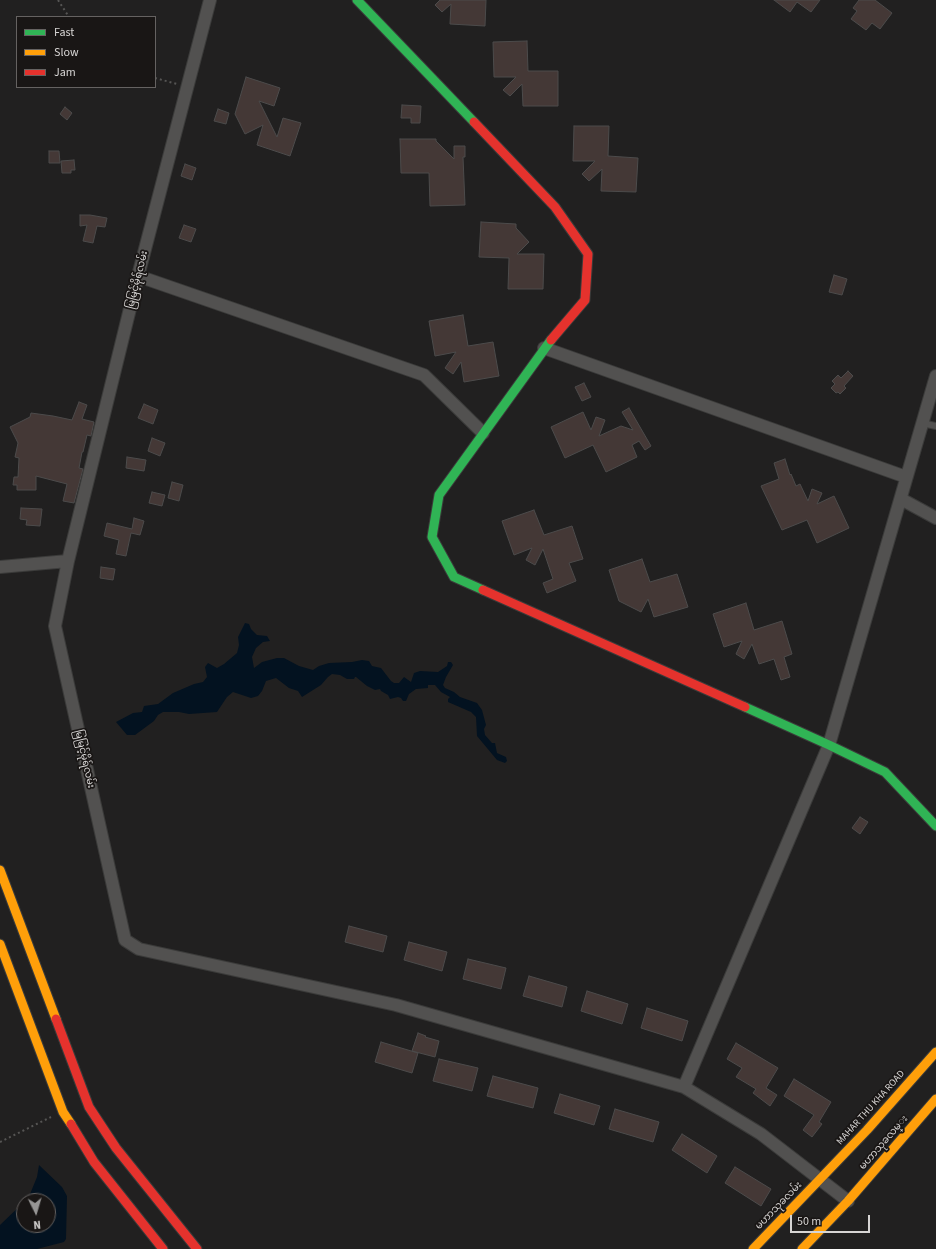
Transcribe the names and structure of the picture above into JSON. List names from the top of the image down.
{
  "streets": {
    "street": [
      "မြမြင့်မိုရ်လမ်း",
      "MAHAR THU KHA ROAD",
      "မဟာသုခလမ္း",
      "မဟာသုခလမ်း"
    ]
  },
  "crossings": [
    ["MAHAR THU KHA ROAD", "မဟာသုခလမ်း"]
  ],
  "legend": ["Fast", "Slow", "Jam"],
  "scale_bar": "50 m",
  "north": "bottom"
}
